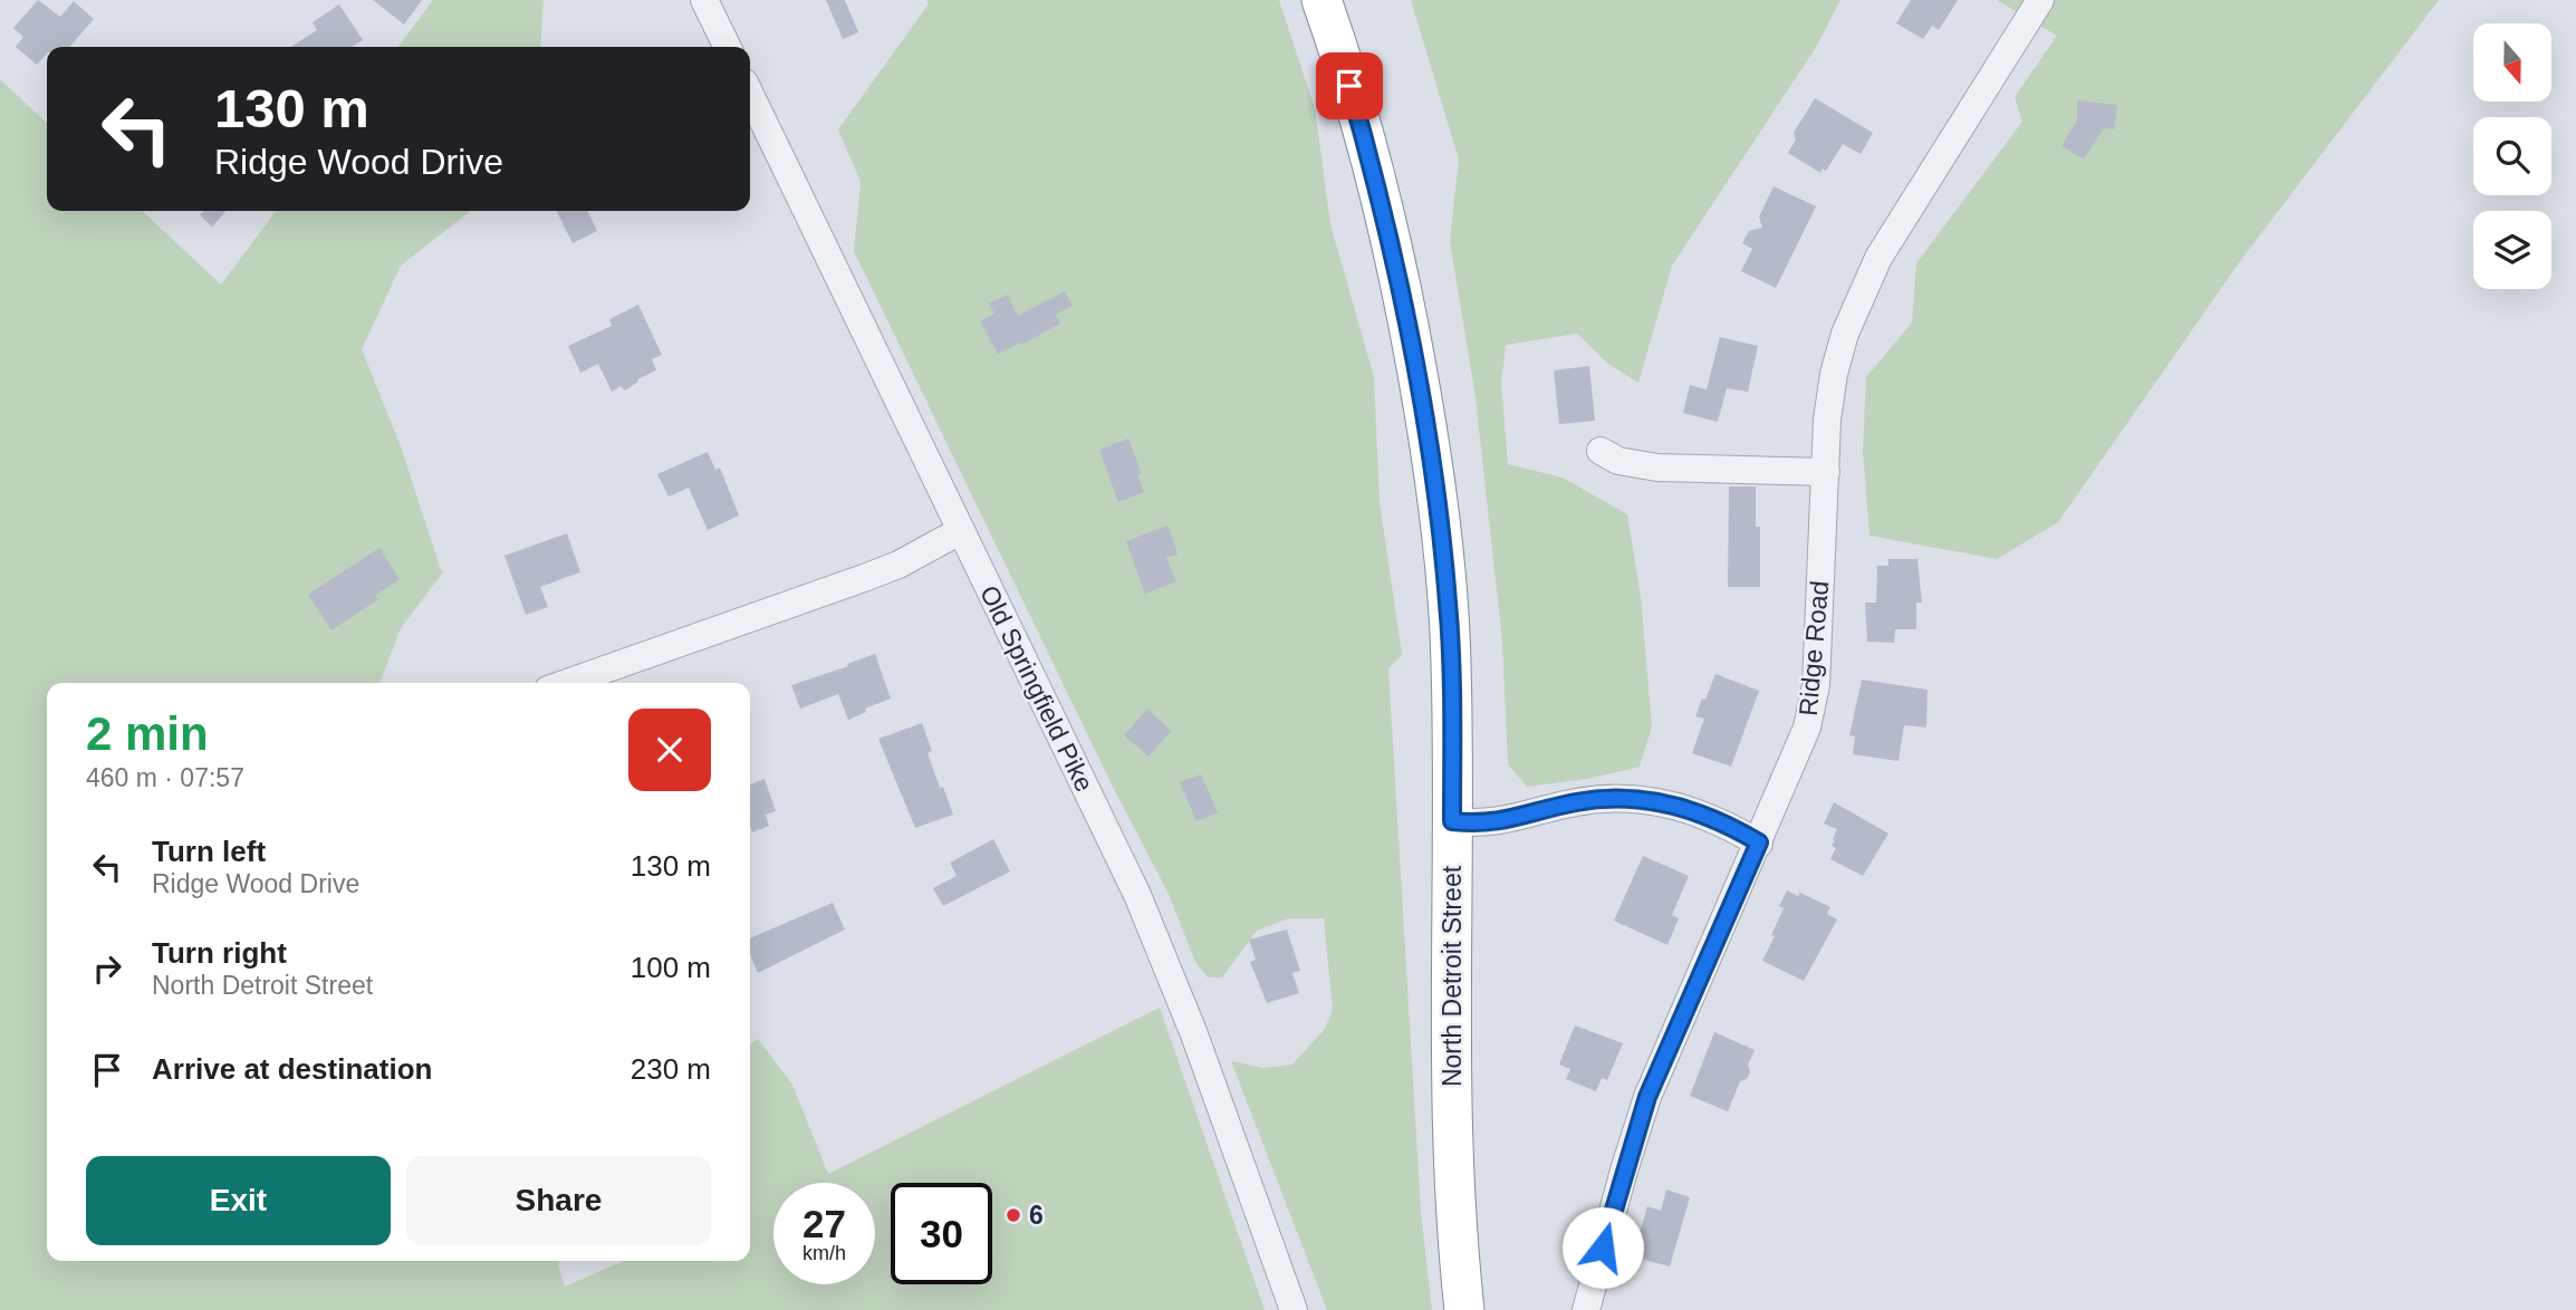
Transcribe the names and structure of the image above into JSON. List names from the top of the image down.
{
  "streets": {
    "highway": ["North Detroit Street"],
    "street": ["Ridge Road", "Old Springfield Pike"]
  },
  "places": ["6"],
  "north": "bottom",
  "page": {
    "turn": ["130 m", "Ridge Wood Drive"],
    "heading": ["2 min", "460 m · 07:57"],
    "list": [
      {
        "name": "Turn left",
        "note": "Ridge Wood Drive",
        "value": "130 m"
      },
      {
        "name": "Turn right",
        "note": "North Detroit Street",
        "value": "100 m"
      },
      {
        "name": "Arrive at destination",
        "value": "230 m"
      }
    ],
    "buttons": ["Exit", "Share"],
    "speed": "27 km/h",
    "limit": "30"
  }
}
